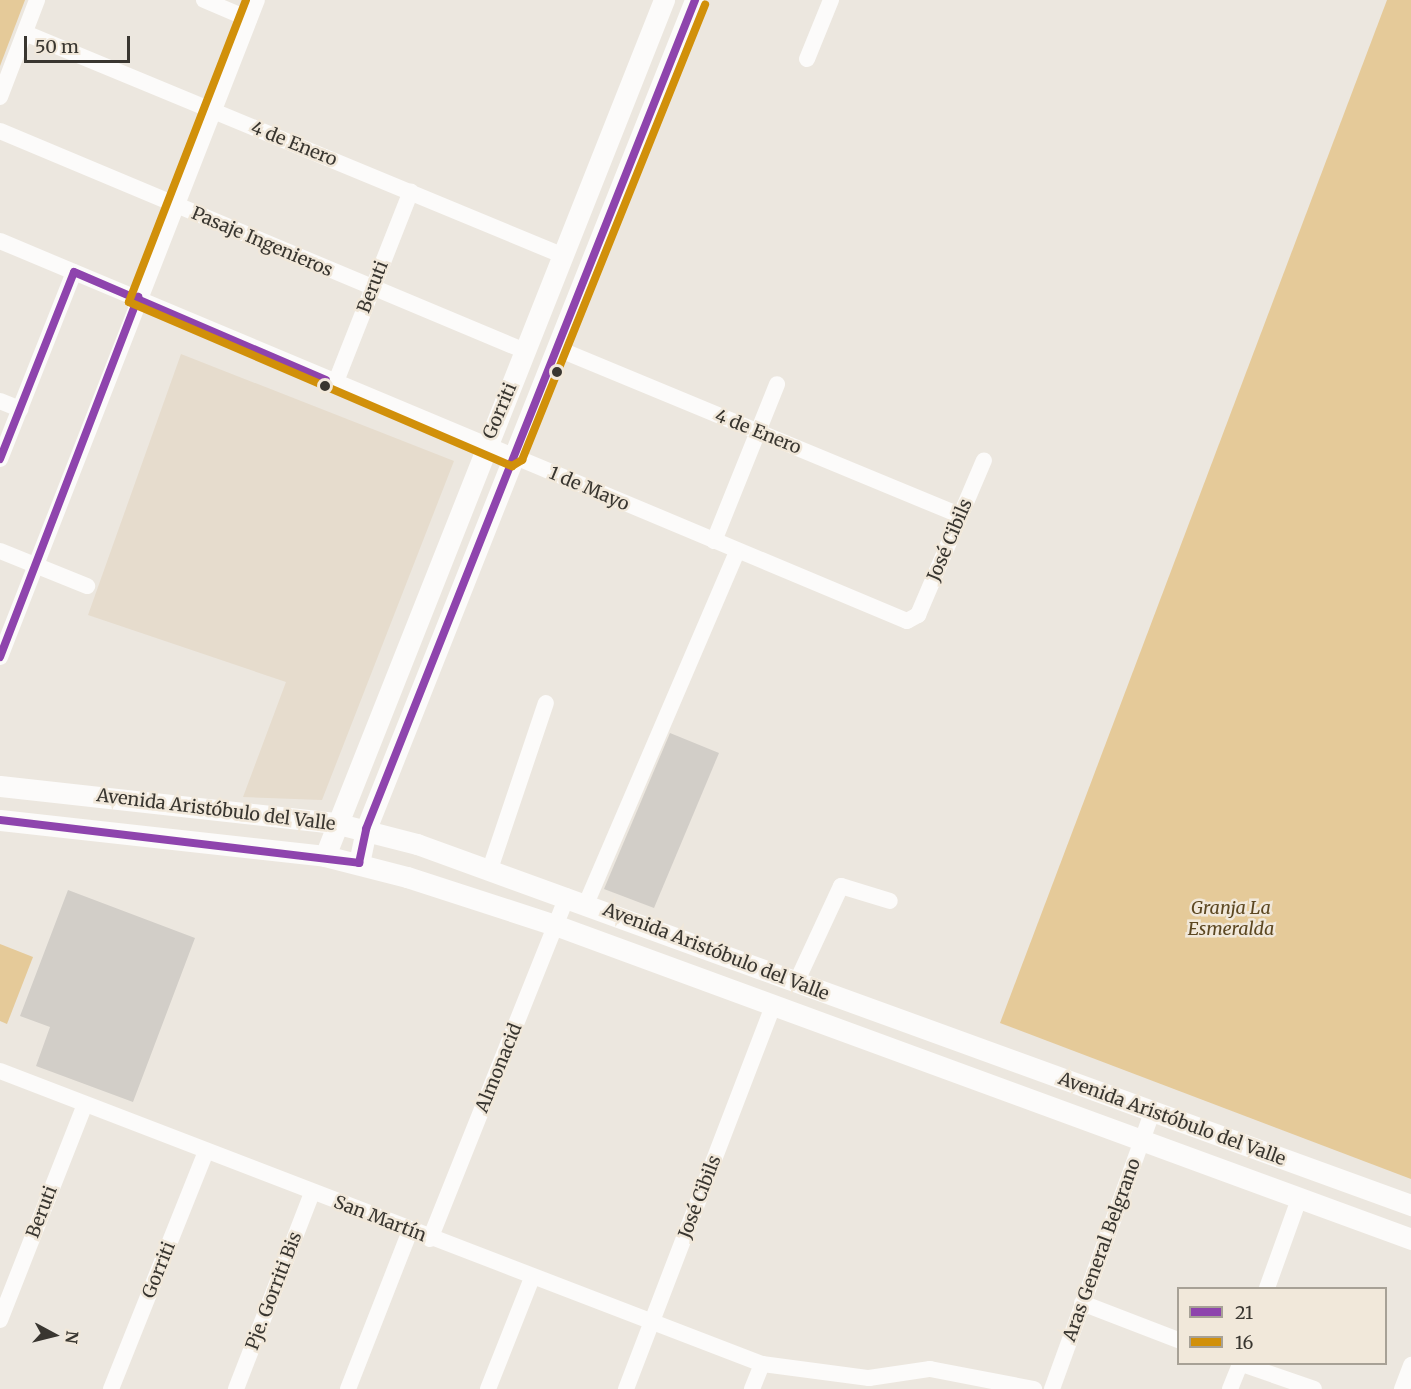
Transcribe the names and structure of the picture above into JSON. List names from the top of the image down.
{
  "streets": {
    "main road": ["Gorriti", "Avenida Aristóbulo del Valle"],
    "street": [
      "4 de Enero",
      "Pasaje Ingenieros",
      "Beruti",
      "1 de Mayo",
      "José Cibils",
      "Almonacid",
      "San Martín",
      "Aras General Belgrano",
      "Pje. Gorriti Bis"
    ]
  },
  "crossings": [
    ["4 de Enero", "Beruti"],
    ["4 de Enero", "Gorriti"],
    ["4 de Enero", "José Cibils"],
    ["Pasaje Ingenieros", "Beruti"],
    ["Pasaje Ingenieros", "Gorriti"],
    ["Beruti", "1 de Mayo"],
    ["Beruti", "San Martín"],
    ["Gorriti", "1 de Mayo"],
    ["Gorriti", "Avenida Aristóbulo del Valle"],
    ["Gorriti", "San Martín"],
    ["1 de Mayo", "José Cibils"],
    ["1 de Mayo", "Almonacid"],
    ["José Cibils", "Avenida Aristóbulo del Valle"],
    ["José Cibils", "San Martín"],
    ["Avenida Aristóbulo del Valle", "Almonacid"],
    ["Avenida Aristóbulo del Valle", "Aras General Belgrano"],
    ["Almonacid", "San Martín"],
    ["San Martín", "Pje. Gorriti Bis"]
  ],
  "parks": ["Granja La Esmeralda"],
  "lines": ["transit line 21", "transit line 16"],
  "legend": ["21", "16"],
  "scale_bar": "50 m",
  "north": "right"
}
